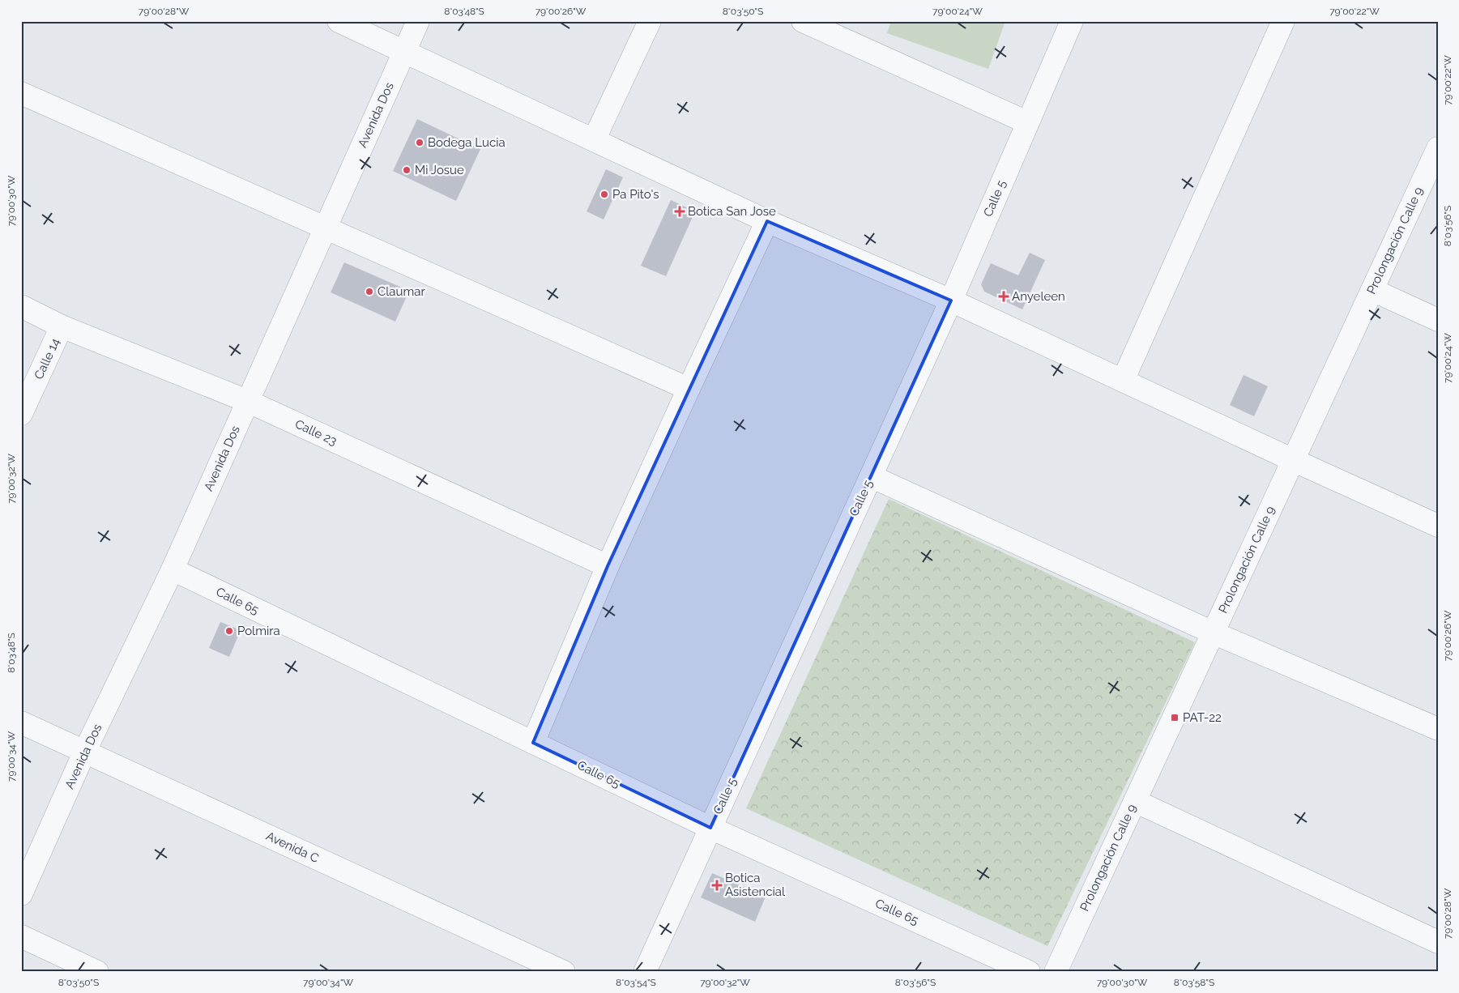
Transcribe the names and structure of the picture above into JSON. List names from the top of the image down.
{
  "streets": {
    "street": [
      "Avenida Dos",
      "Calle 5",
      "Prolongación Calle 9",
      "Calle 14",
      "Calle 23",
      "Calle 65",
      "Avenida C"
    ]
  },
  "crossings": [
    ["Avenida Dos", "Calle 23"],
    ["Avenida Dos", "Calle 65"],
    ["Avenida Dos", "Avenida C"],
    ["Calle 5", "Calle 65"],
    ["Calle 14", "Calle 23"]
  ],
  "places": {
    "other": [
      "Bodega Lucia",
      "Mi Josue",
      "Pa Pito's",
      "Claumar",
      "Polmira"
    ],
    "health": ["Botica San Jose", "Anyeleen", "Botica Asistencial"],
    "transit": ["PAT-22"]
  },
  "coordinates": [
    "79°00'28\"W",
    "8°03'48\"S",
    "79°00'26\"W",
    "8°03'50\"S",
    "79°00'24\"W",
    "79°00'22\"W",
    "79°00'30\"W",
    "8°03'56\"S",
    "79°00'32\"W",
    "79°00'34\"W",
    "8°03'54\"S",
    "8°03'58\"S"
  ]
}
